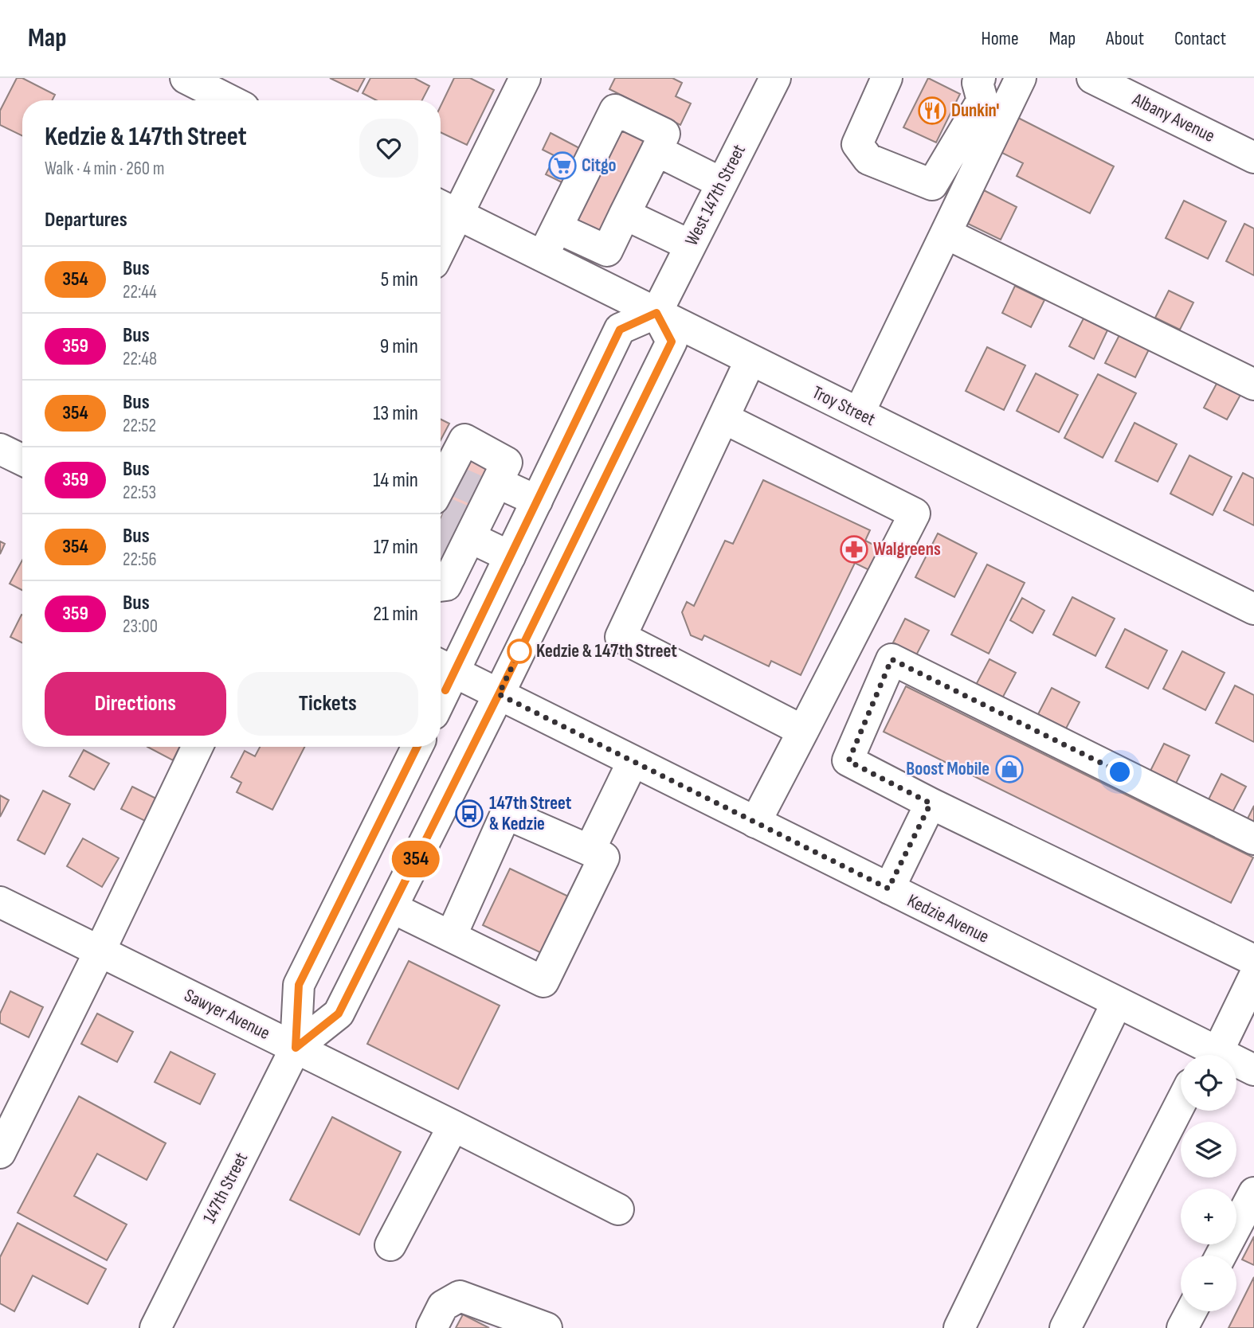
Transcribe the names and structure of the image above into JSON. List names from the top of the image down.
{
  "streets": {
    "main road": [
      "Albany Avenue",
      "West 147th Street",
      "Troy Street",
      "Kedzie Avenue",
      "Sawyer Avenue",
      "147th Street"
    ]
  },
  "crossings": [
    ["West 147th Street", "Troy Street"],
    ["Kedzie Avenue", "147th Street"],
    ["Sawyer Avenue", "147th Street"]
  ],
  "places": {
    "restaurant": ["Dunkin'"],
    "supermarket": ["Citgo"],
    "pharmacy": ["Walgreens"],
    "other": ["Kedzie & 147th Street"],
    "shop": ["Boost Mobile"],
    "bus stop": ["147th Street & Kedzie"]
  },
  "lines": ["bus line 354"],
  "page": {
    "header": "Map",
    "nav": [
      "Home",
      "Map",
      "About",
      "Contact"
    ],
    "on_map": "354",
    "heading": [
      ["Kedzie & 147th Street", "Walk · 4 min · 260 m"],
      "Departures"
    ],
    "list": [
      {
        "mark": "354",
        "name": "Bus",
        "note": "22:44",
        "value": "5 min"
      },
      {
        "mark": "359",
        "name": "Bus",
        "note": "22:48",
        "value": "9 min"
      },
      {
        "mark": "354",
        "name": "Bus",
        "note": "22:52",
        "value": "13 min"
      },
      {
        "mark": "359",
        "name": "Bus",
        "note": "22:53",
        "value": "14 min"
      },
      {
        "mark": "354",
        "name": "Bus",
        "note": "22:56",
        "value": "17 min"
      },
      {
        "mark": "359",
        "name": "Bus",
        "note": "23:00",
        "value": "21 min"
      }
    ],
    "buttons": ["Directions", "Tickets"],
    "map_buttons": ["+", "−"]
  }
}
